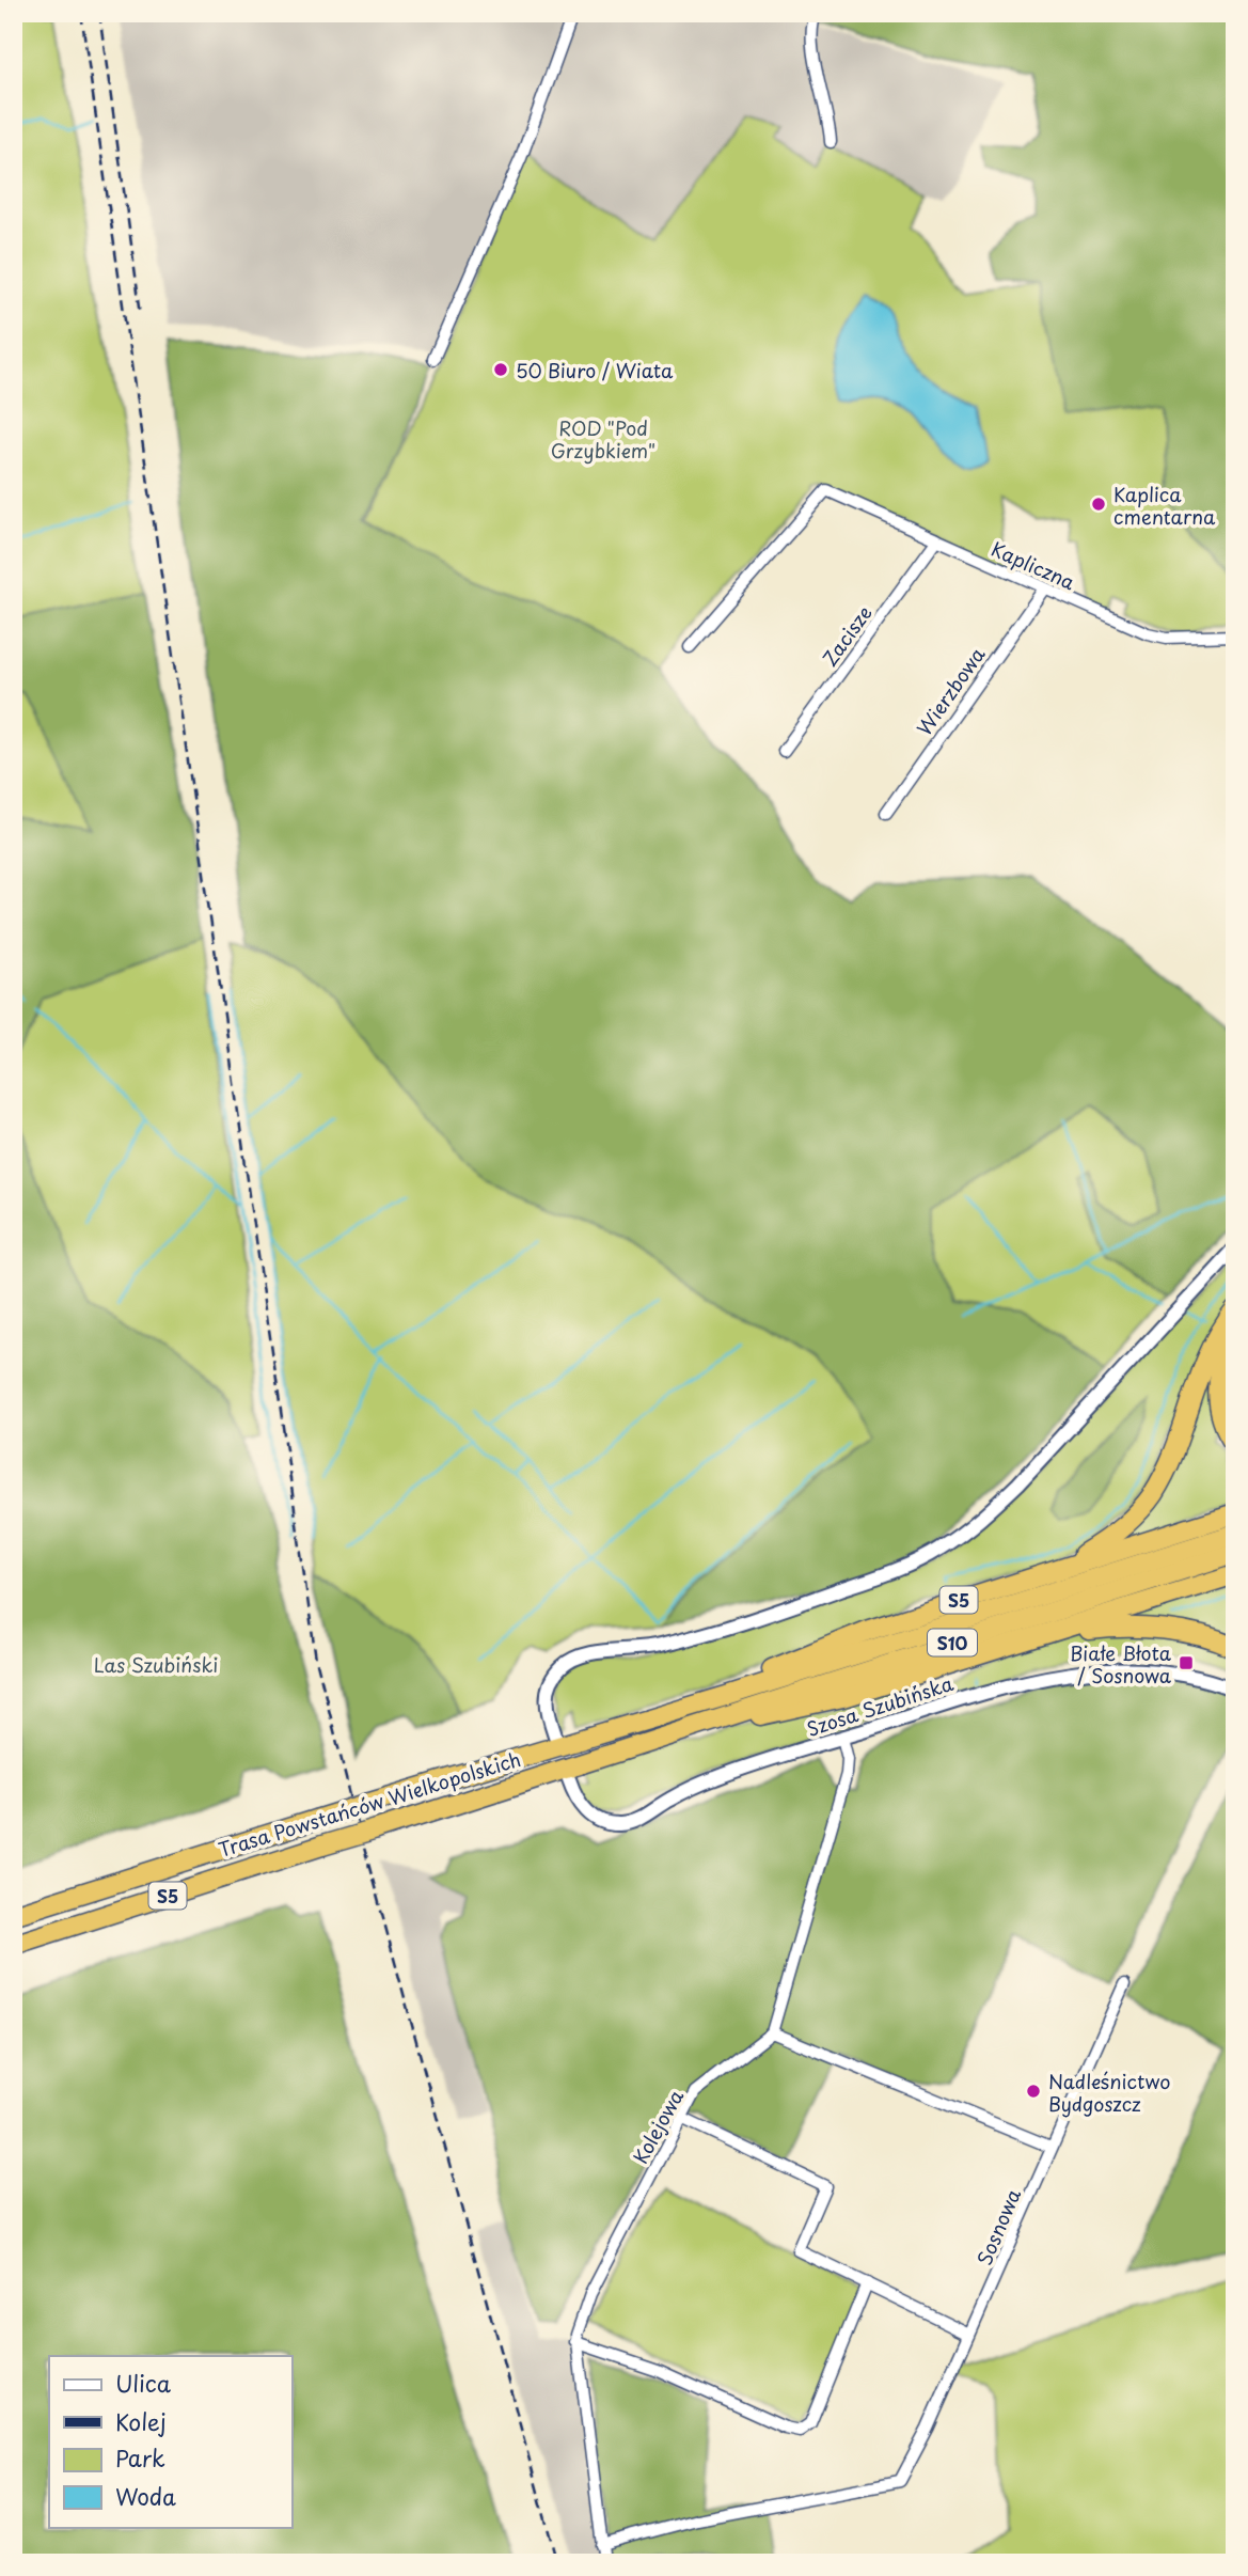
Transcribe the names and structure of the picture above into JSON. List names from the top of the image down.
{
  "streets": {
    "highway": ["S5", "S10", "Trasa Powstańców Wielkopolskich"],
    "street": [
      "Kapliczna",
      "Zacisze",
      "Wierzbowa",
      "Szosa Szubińska",
      "Kolejowa",
      "Sosnowa"
    ]
  },
  "crossings": [
    ["Kapliczna", "Zacisze"],
    ["Kapliczna", "Wierzbowa"],
    ["S5", "S10"],
    ["S5", "Trasa Powstańców Wielkopolskich"],
    ["S10", "Trasa Powstańców Wielkopolskich"],
    ["Kolejowa", "Sosnowa"]
  ],
  "parks": ["ROD \"Pod Grzybkiem\"", "Las Szubiński"],
  "places": {
    "other": ["50 Biuro / Wiata", "Kaplica cmentarna", "Nadleśnictwo Bydgoszcz"],
    "transit": ["Białe Błota / Sosnowa"]
  },
  "legend": [
    "Ulica",
    "Kolej",
    "Park",
    "Woda"
  ]
}
